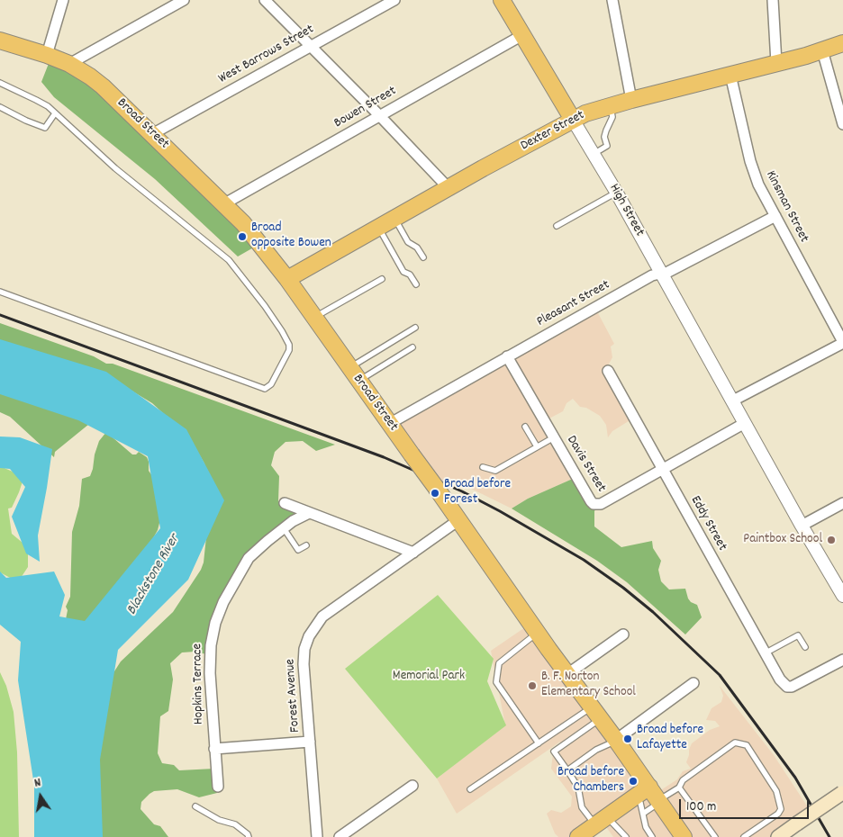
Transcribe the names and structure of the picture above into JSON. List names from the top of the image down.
{
  "streets": {
    "main road": ["Broad Street", "Dexter Street", "High Street"],
    "street": [
      "West Barrows Street",
      "Bowen Street",
      "Kinsman Street",
      "Pleasant Street",
      "Davis Street",
      "Eddy Street",
      "Hopkins Terrace",
      "Forest Avenue"
    ]
  },
  "crossings": [
    ["West Barrows Street", "Broad Street"],
    ["Bowen Street", "Broad Street"],
    ["Bowen Street", "High Street"],
    ["Broad Street", "Dexter Street"],
    ["Broad Street", "Pleasant Street"],
    ["Broad Street", "Forest Avenue"],
    ["Dexter Street", "Kinsman Street"],
    ["Dexter Street", "High Street"],
    ["Kinsman Street", "Pleasant Street"],
    ["High Street", "Pleasant Street"],
    ["High Street", "Davis Street"],
    ["Pleasant Street", "Davis Street"],
    ["Davis Street", "Eddy Street"]
  ],
  "water": ["Blackstone River"],
  "parks": ["Memorial Park"],
  "places": [
    "Broad opposite Bowen",
    "Broad before Forest",
    "Paintbox School",
    "B. F. Norton Elementary School",
    "Broad before Lafayette",
    "Broad before Chambers"
  ],
  "scale_bar": "100 m",
  "north": "top"
}
